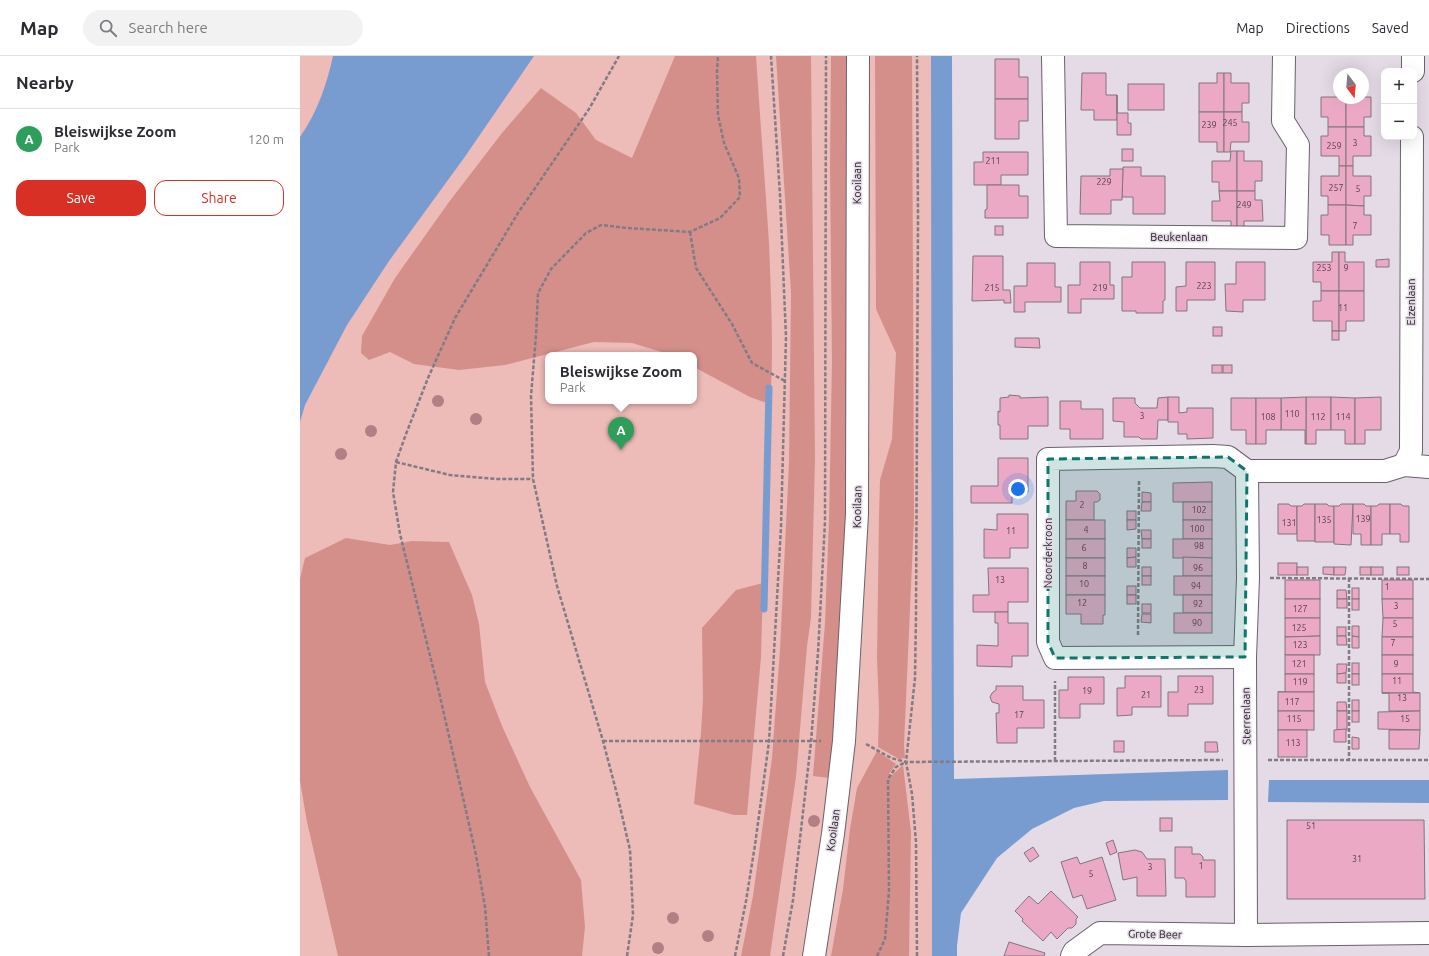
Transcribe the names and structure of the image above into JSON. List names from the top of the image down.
{
  "streets": {
    "street": [
      "Kooilaan",
      "Beukenlaan",
      "Elzenlaan",
      "Noorderkroon",
      "Sterrenlaan",
      "Grote Beer"
    ]
  },
  "crossings": [
    ["Noorderkroon", "Sterrenlaan"],
    ["Sterrenlaan", "Grote Beer"]
  ],
  "house_numbers": [
    "245",
    "239",
    "3",
    "259",
    "211",
    "229",
    "257",
    "5",
    "249",
    "7",
    "253",
    "9",
    "223",
    "215",
    "219",
    "11",
    "110",
    "3",
    "108",
    "112",
    "114",
    "2",
    "102",
    "139",
    "135",
    "131",
    "100",
    "4",
    "11",
    "98",
    "6",
    "8",
    "96",
    "13",
    "10",
    "94",
    "1",
    "12",
    "92",
    "3",
    "127",
    "90",
    "5",
    "125",
    "7",
    "123",
    "121",
    "9",
    "11",
    "119",
    "23",
    "19",
    "21",
    "13",
    "117",
    "17",
    "115",
    "15",
    "113",
    "51",
    "31",
    "1",
    "3",
    "5"
  ],
  "north": "bottom",
  "page": {
    "header": "Map",
    "search": "Search here",
    "nav": ["Map", "Directions", "Saved"],
    "heading": "Nearby",
    "map_buttons": ["+", "−"],
    "list": [
      {
        "mark": "A",
        "name": "Bleiswijkse Zoom",
        "note": "Park",
        "value": "120 m"
      }
    ],
    "buttons": ["Save", "Share"],
    "popup": ["Bleiswijkse Zoom", "Park"],
    "pins": "A"
  }
}
